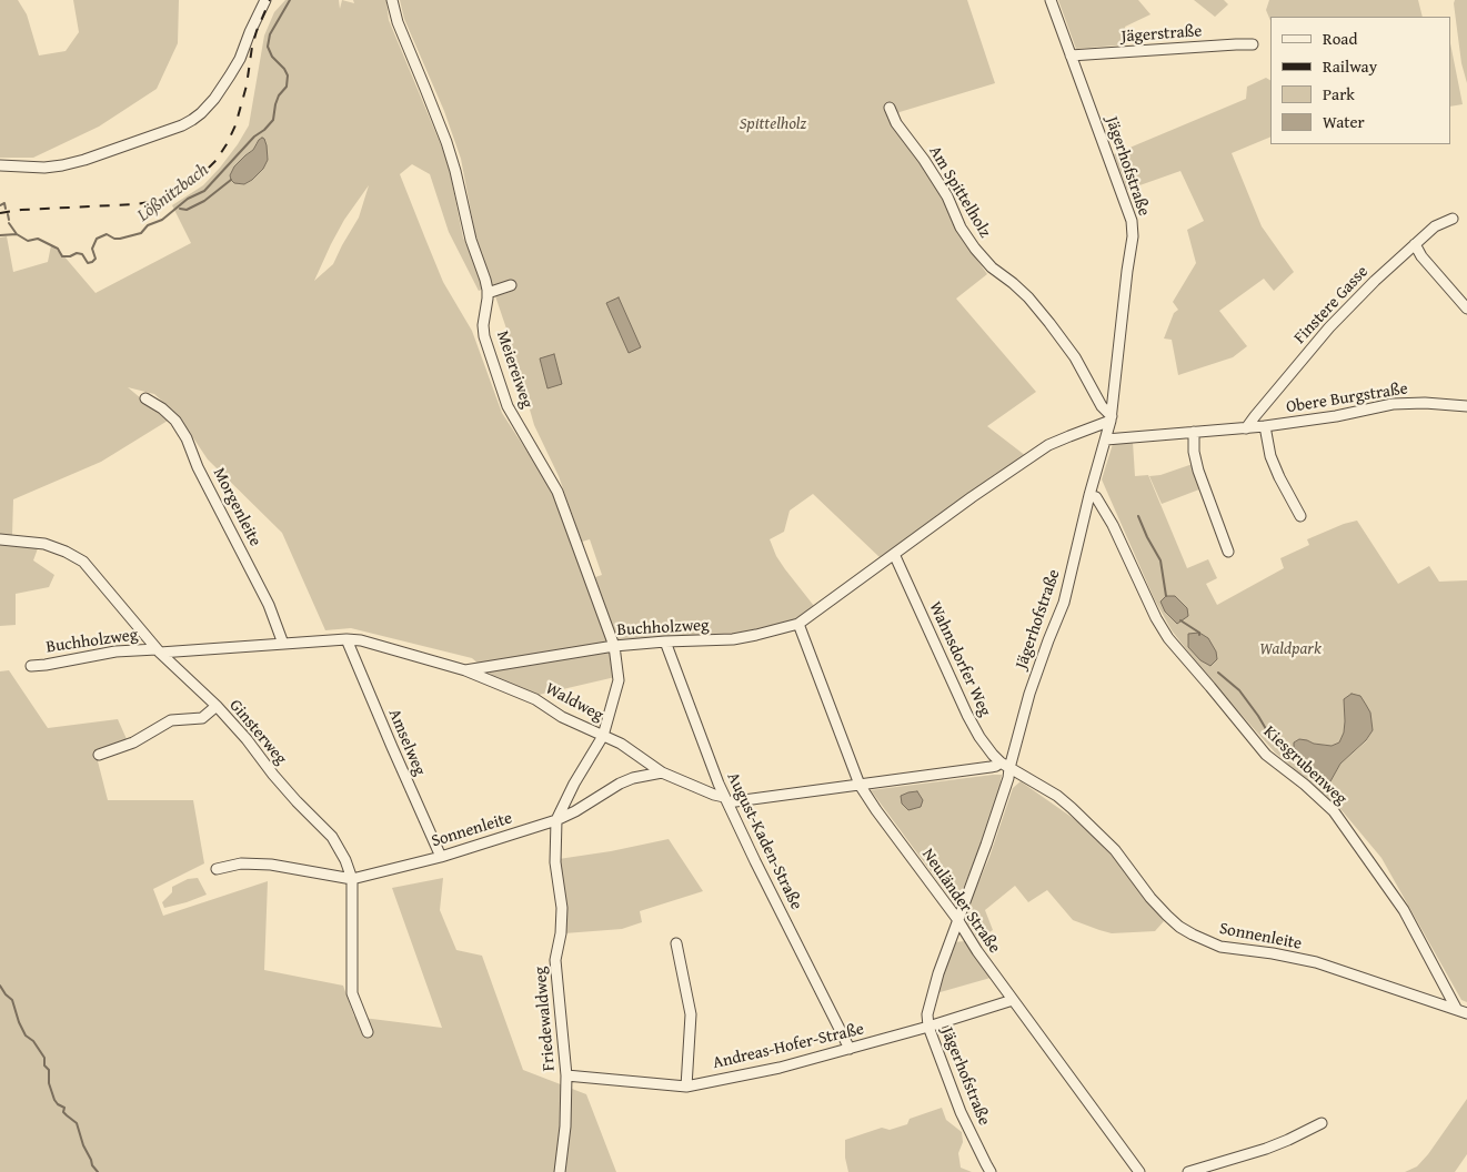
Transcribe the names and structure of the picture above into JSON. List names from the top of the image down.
{
  "streets": {
    "street": [
      "Jägerstraße",
      "Jägerhofstraße",
      "Am Spittelholz",
      "Finstere Gasse",
      "Meiereiweg",
      "Obere Burgstraße",
      "Morgenleite",
      "Buchholzweg",
      "Wahnsdorfer Weg",
      "Waldweg",
      "Ginsterweg",
      "Amselweg",
      "Kiesgrubenweg",
      "Sonnenleite",
      "August-Kaden-Straße",
      "Neuländer Straße",
      "Friedewaldweg",
      "Andreas-Hofer-Straße"
    ]
  },
  "crossings": [
    ["Jägerstraße", "Jägerhofstraße"],
    ["Jägerhofstraße", "Am Spittelholz"],
    ["Jägerhofstraße", "Obere Burgstraße"],
    ["Jägerhofstraße", "Buchholzweg"],
    ["Jägerhofstraße", "Wahnsdorfer Weg"],
    ["Jägerhofstraße", "Kiesgrubenweg"],
    ["Jägerhofstraße", "Sonnenleite"],
    ["Jägerhofstraße", "Neuländer Straße"],
    ["Jägerhofstraße", "Andreas-Hofer-Straße"],
    ["Am Spittelholz", "Buchholzweg"],
    ["Finstere Gasse", "Obere Burgstraße"],
    ["Meiereiweg", "Buchholzweg"],
    ["Meiereiweg", "Friedewaldweg"],
    ["Morgenleite", "Buchholzweg"],
    ["Buchholzweg", "Wahnsdorfer Weg"],
    ["Buchholzweg", "Waldweg"],
    ["Buchholzweg", "Ginsterweg"],
    ["Buchholzweg", "Amselweg"],
    ["Buchholzweg", "August-Kaden-Straße"],
    ["Buchholzweg", "Neuländer Straße"],
    ["Buchholzweg", "Friedewaldweg"],
    ["Wahnsdorfer Weg", "Sonnenleite"],
    ["Waldweg", "Sonnenleite"],
    ["Waldweg", "Friedewaldweg"],
    ["Ginsterweg", "Sonnenleite"],
    ["Amselweg", "Sonnenleite"],
    ["Kiesgrubenweg", "Sonnenleite"],
    ["Sonnenleite", "Friedewaldweg"],
    ["August-Kaden-Straße", "Andreas-Hofer-Straße"],
    ["Neuländer Straße", "Andreas-Hofer-Straße"],
    ["Friedewaldweg", "Andreas-Hofer-Straße"]
  ],
  "water": ["Lößnitzbach"],
  "parks": ["Spittelholz", "Waldpark"],
  "legend": [
    "Road",
    "Railway",
    "Park",
    "Water"
  ]
}
